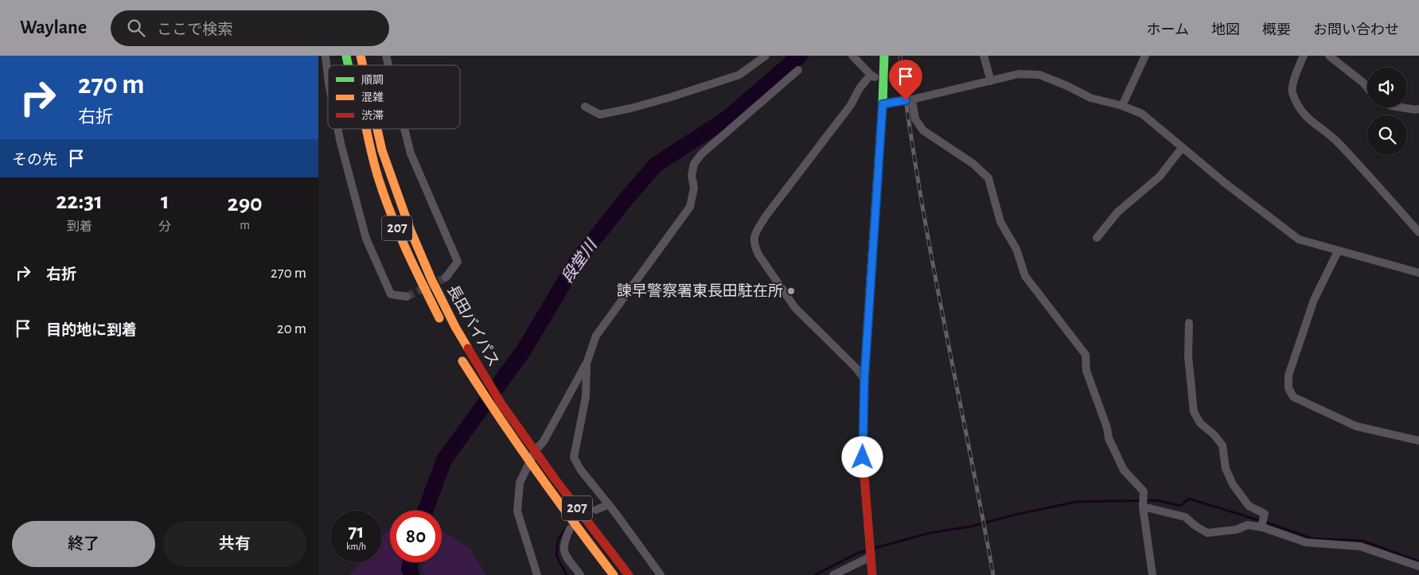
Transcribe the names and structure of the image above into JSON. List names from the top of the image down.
{
  "streets": {
    "highway": ["207", "長田バイパス"]
  },
  "water": ["段堂川"],
  "places": ["諫早警察署東長田駐在所"],
  "legend": ["順調", "混雑", "渋滞"],
  "page": {
    "header": "Waylane",
    "search": "ここで検索",
    "nav": [
      "ホーム",
      "地図",
      "概要",
      "お問い合わせ"
    ],
    "turn": ["270 m", "右折"],
    "then": "その先",
    "eta": [
      "22:31",
      "到着",
      "1",
      "分",
      "290",
      "m"
    ],
    "list": [
      {
        "name": "右折",
        "value": "270 m"
      },
      {
        "name": "目的地に到着",
        "value": "20 m"
      }
    ],
    "speed": "71 km/h",
    "limit": "80",
    "buttons": ["終了", "共有"]
  }
}
